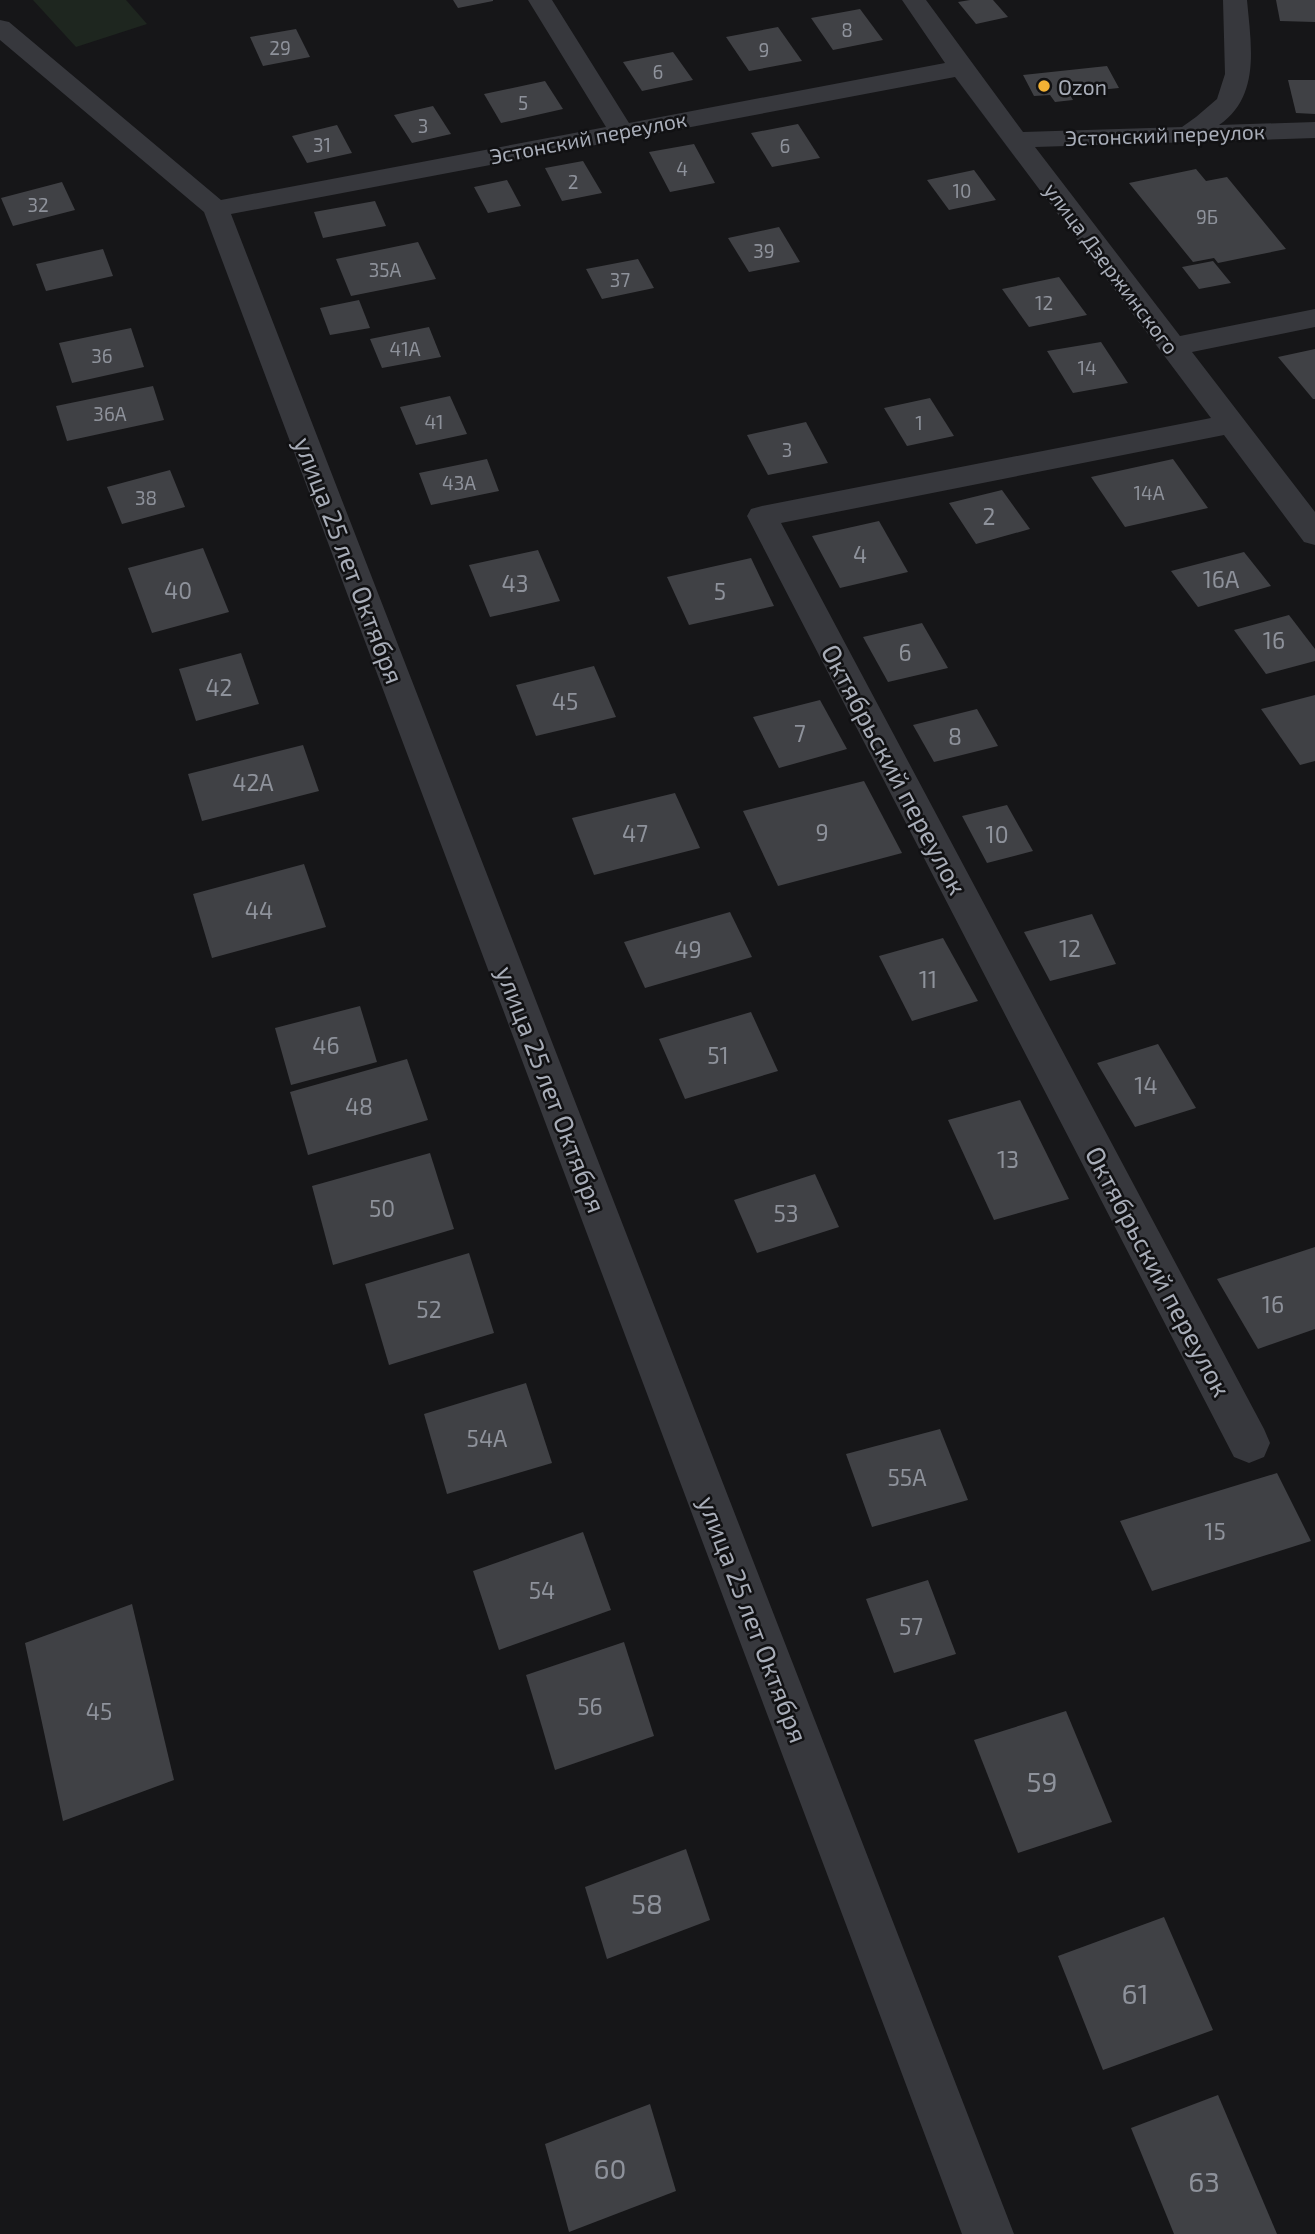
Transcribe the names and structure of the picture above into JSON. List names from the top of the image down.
{
  "streets": {
    "street": [
      "Эстонский переулок",
      "улица Дзержинского",
      "улица 25 лет Октября",
      "Октябрьский переулок"
    ]
  },
  "crossings": [
    ["Эстонский переулок", "улица Дзержинского"],
    ["Эстонский переулок", "улица 25 лет Октября"],
    ["улица Дзержинского", "Октябрьский переулок"]
  ],
  "places": ["Ozon"],
  "house_numbers": [
    "8",
    "29",
    "9",
    "6",
    "5",
    "3",
    "31",
    "6",
    "4",
    "2",
    "10",
    "32",
    "9Б",
    "39",
    "35А",
    "37",
    "12",
    "41А",
    "36",
    "14",
    "36А",
    "41",
    "1",
    "3",
    "43А",
    "14А",
    "38",
    "2",
    "4",
    "16А",
    "43",
    "40",
    "5",
    "16",
    "6",
    "42",
    "45",
    "7",
    "8",
    "42А",
    "9",
    "47",
    "10",
    "44",
    "12",
    "49",
    "11",
    "46",
    "51",
    "14",
    "48",
    "13",
    "50",
    "53",
    "16",
    "52",
    "54А",
    "55А",
    "15",
    "54",
    "57",
    "56",
    "45",
    "59",
    "58",
    "61",
    "60",
    "63"
  ]
}
